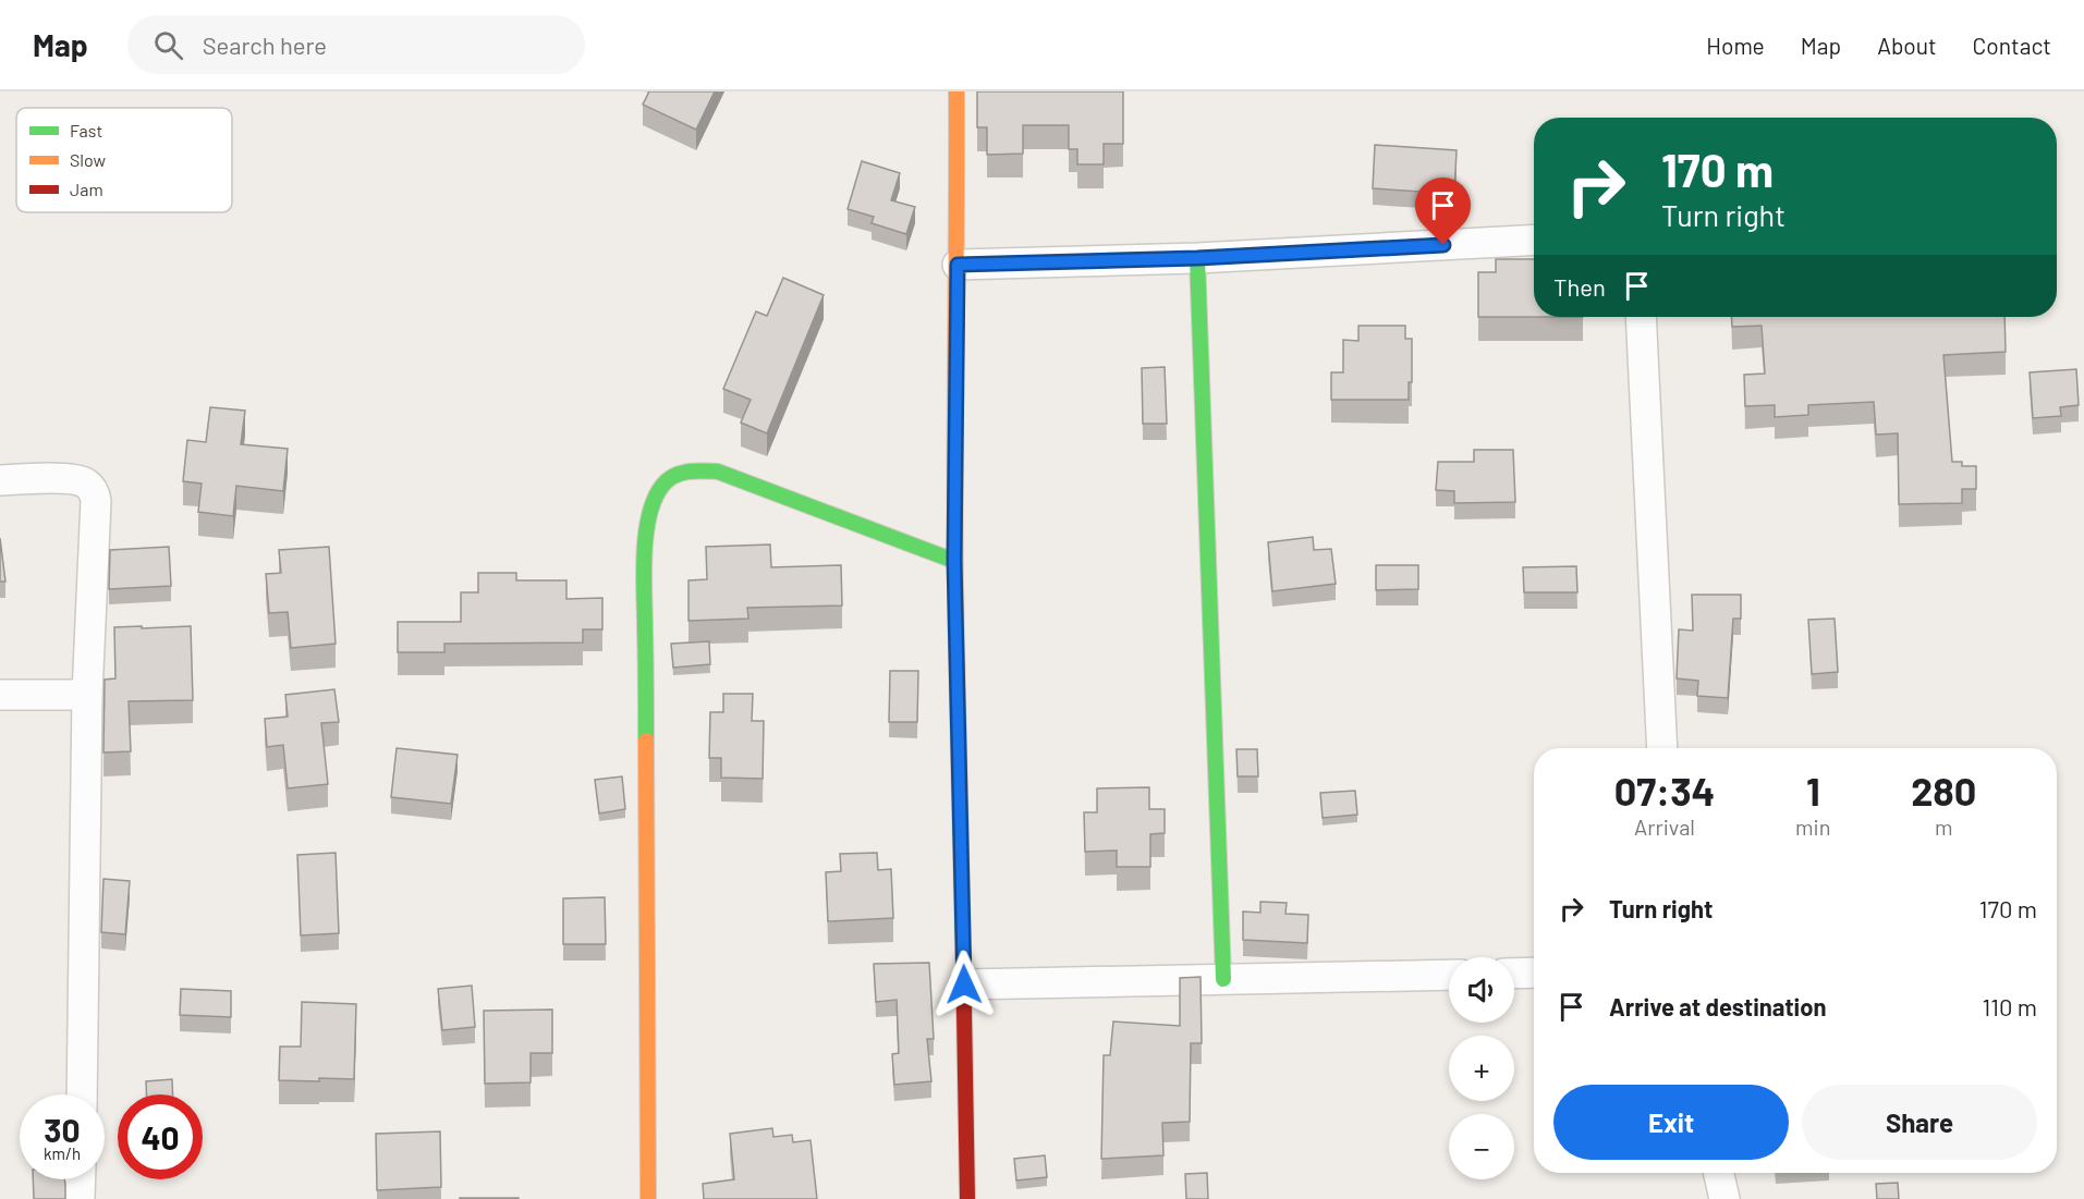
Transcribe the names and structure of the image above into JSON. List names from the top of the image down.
{
  "legend": ["Fast", "Slow", "Jam"],
  "page": {
    "header": "Map",
    "search": "Search here",
    "nav": [
      "Home",
      "Map",
      "About",
      "Contact"
    ],
    "turn": ["170 m", "Turn right"],
    "then": "Then",
    "eta": [
      "07:34",
      "Arrival",
      "1",
      "min",
      "280",
      "m"
    ],
    "list": [
      {
        "name": "Turn right",
        "value": "170 m"
      },
      {
        "name": "Arrive at destination",
        "value": "110 m"
      }
    ],
    "map_buttons": ["+", "−"],
    "buttons": ["Exit", "Share"],
    "speed": "30 km/h",
    "limit": "40"
  }
}
